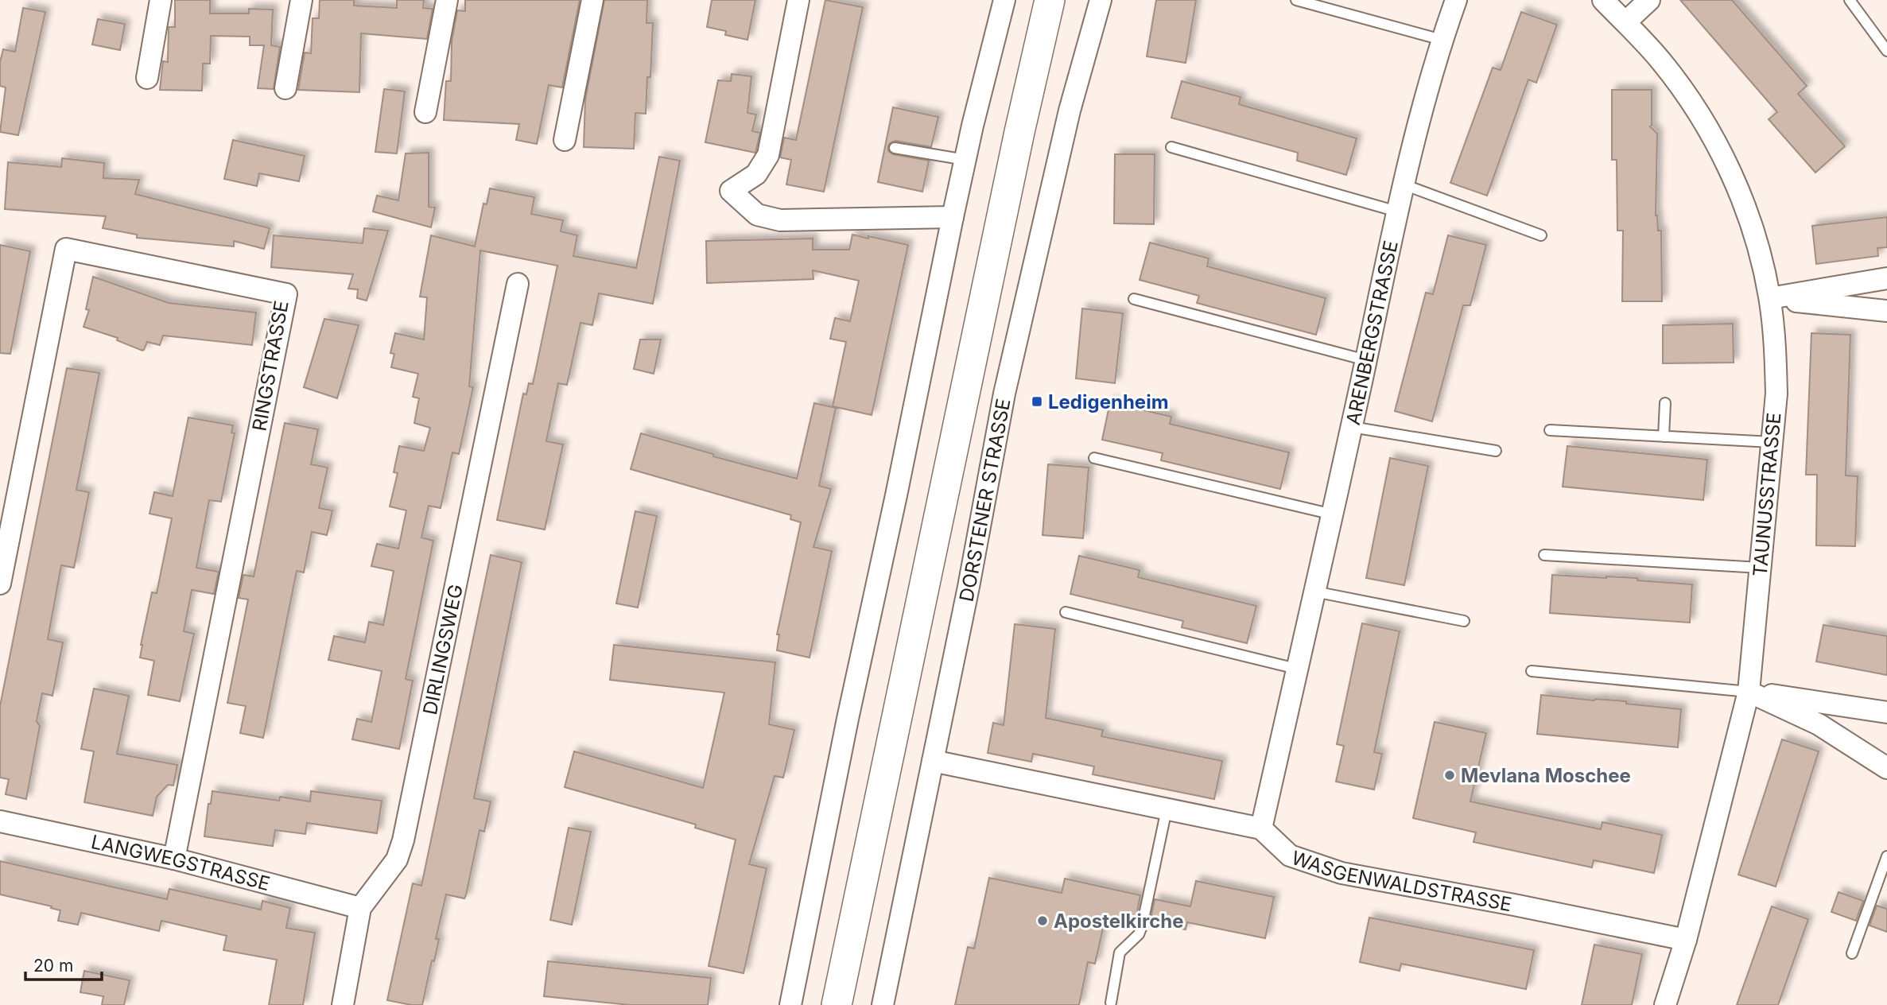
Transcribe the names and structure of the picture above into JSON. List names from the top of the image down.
{
  "streets": {
    "main road": ["DORSTENER STRASSE"],
    "street": [
      "ARENBERGSTRASSE",
      "RINGSTRASSE",
      "TAUNUSSTRASSE",
      "DIRLINGSWEG",
      "LANGWEGSTRASSE",
      "WASGENWALDSTRASSE"
    ]
  },
  "crossings": [
    ["ARENBERGSTRASSE", "WASGENWALDSTRASSE"],
    ["RINGSTRASSE", "LANGWEGSTRASSE"],
    ["TAUNUSSTRASSE", "WASGENWALDSTRASSE"],
    ["DIRLINGSWEG", "LANGWEGSTRASSE"]
  ],
  "places": {
    "transit": ["Ledigenheim"],
    "other": ["Mevlana Moschee", "Apostelkirche"]
  },
  "scale_bar": "20 m"
}
